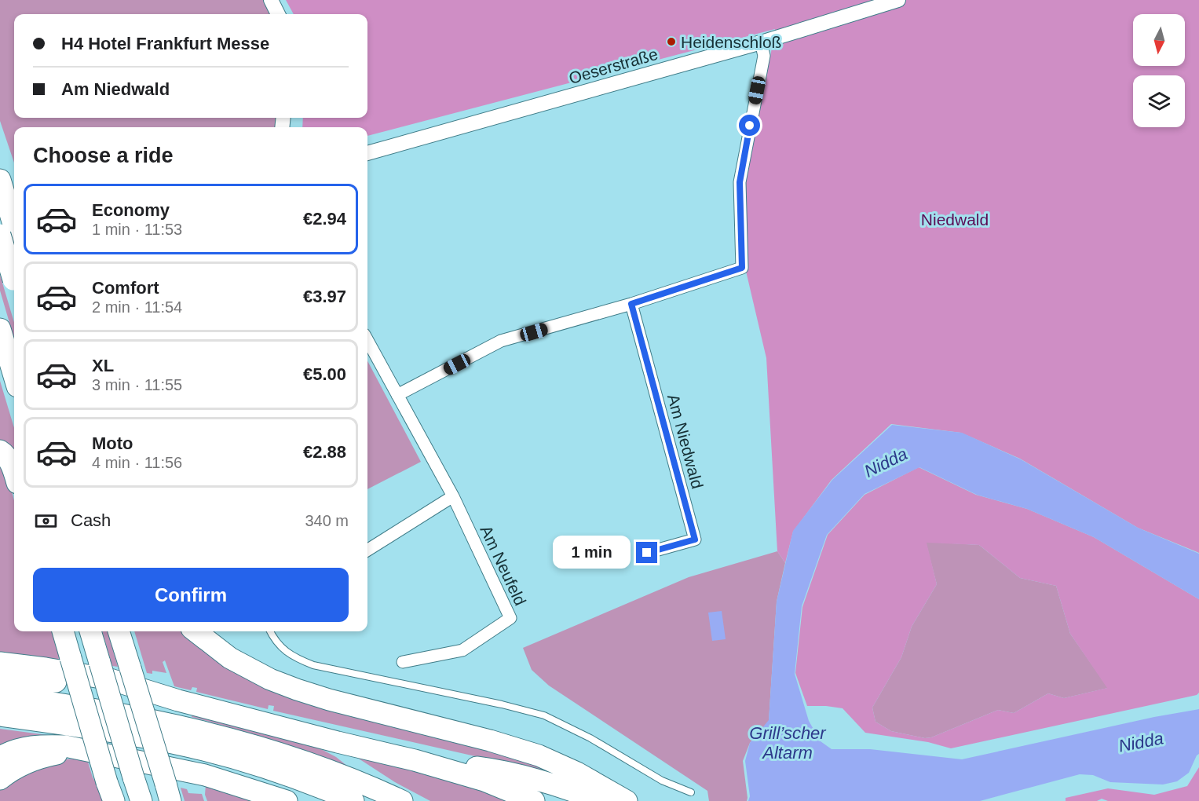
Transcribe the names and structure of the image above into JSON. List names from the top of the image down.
{
  "streets": {
    "street": ["Oeserstraße", "Am Niedwald", "Am Neufeld"]
  },
  "water": ["Nidda", "Grill’scher Altarm"],
  "parks": ["Niedwald"],
  "places": ["Heidenschloß"],
  "north": "bottom",
  "page": {
    "banner": ["H4 Hotel Frankfurt Messe", "Am Niedwald"],
    "heading": "Choose a ride",
    "list": [
      {
        "name": "Economy",
        "note": "1 min · 11:53",
        "value": "€2.94"
      },
      {
        "name": "Comfort",
        "note": "2 min · 11:54",
        "value": "€3.97"
      },
      {
        "name": "XL",
        "note": "3 min · 11:55",
        "value": "€5.00"
      },
      {
        "name": "Moto",
        "note": "4 min · 11:56",
        "value": "€2.88"
      }
    ],
    "pay": ["Cash", "340 m"],
    "bubble": "1 min",
    "buttons": "Confirm"
  }
}
